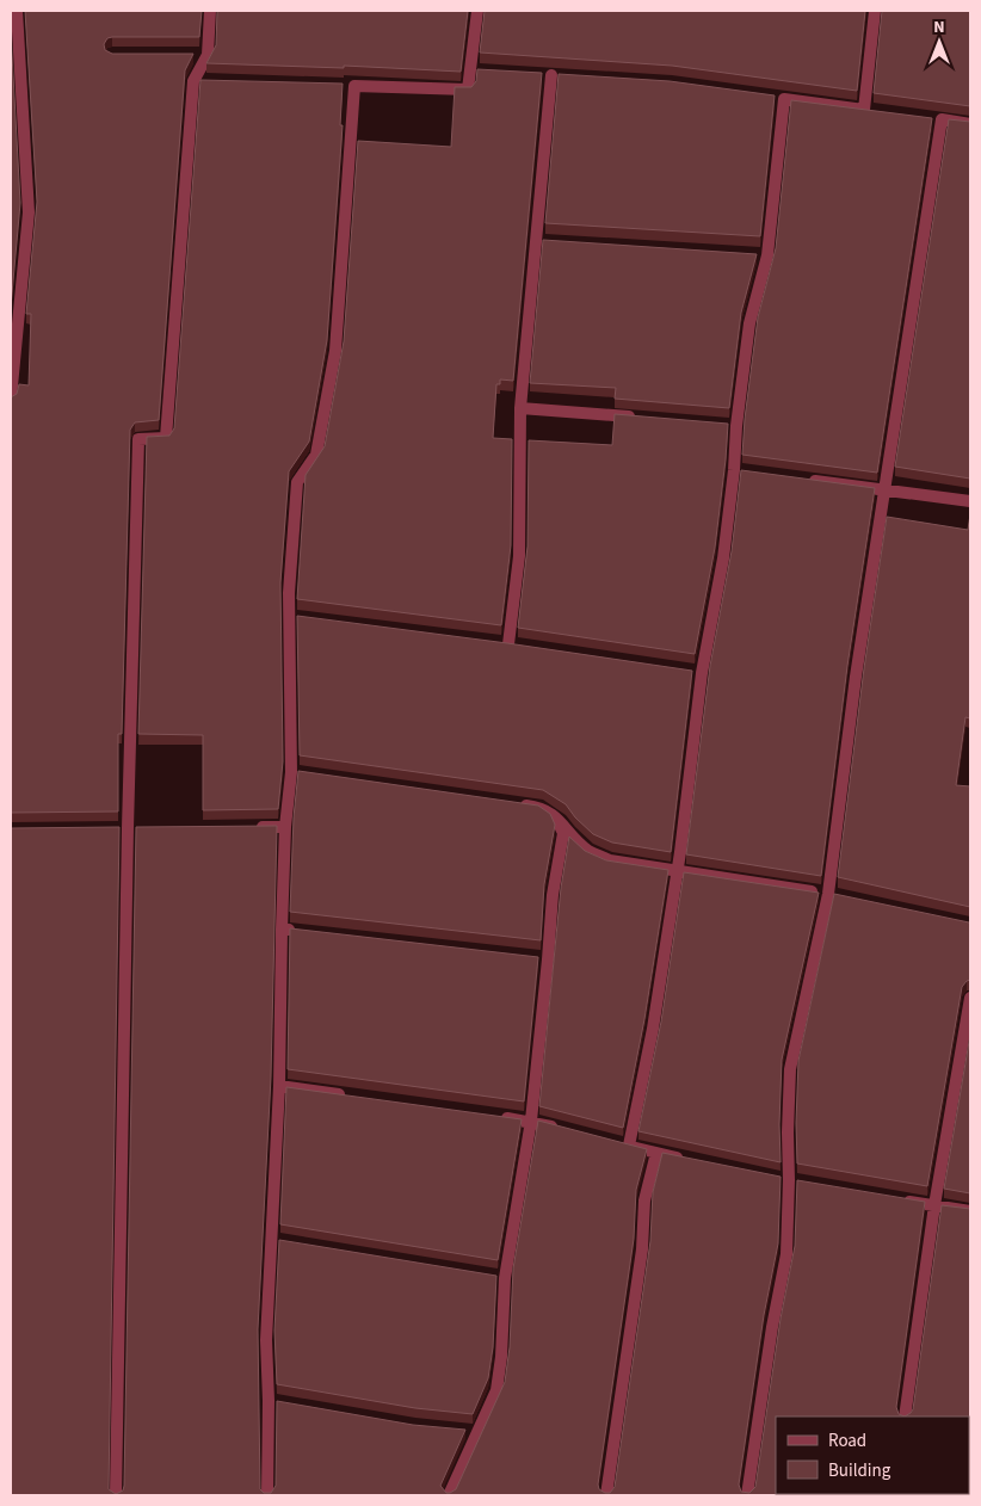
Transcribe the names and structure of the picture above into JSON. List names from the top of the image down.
{
  "legend": ["Road", "Building"],
  "north": "top"
}
